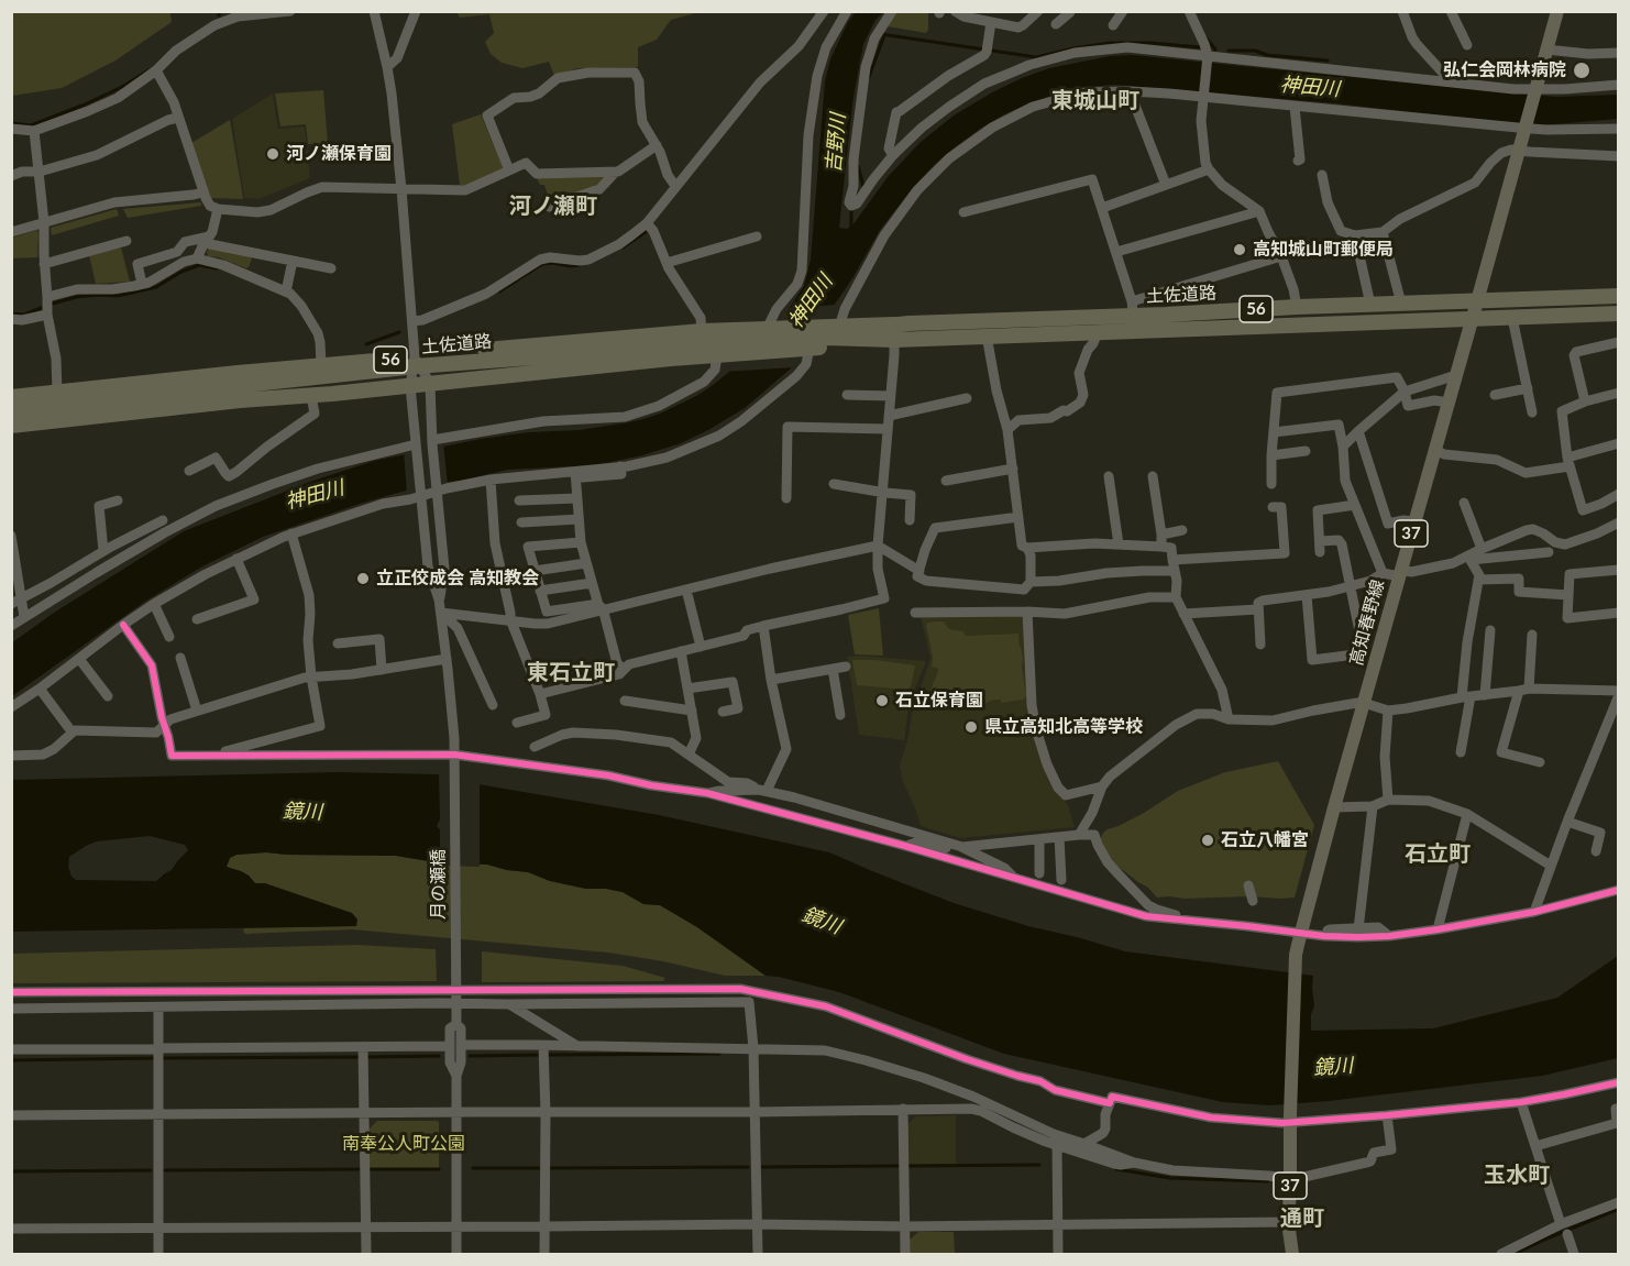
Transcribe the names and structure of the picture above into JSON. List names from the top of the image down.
{
  "streets": {
    "highway": ["土佐道路", "56"],
    "main road": ["37", "高知春野線"],
    "street": ["月の瀬橋"]
  },
  "crossings": [
    ["土佐道路", "56"],
    ["土佐道路", "高知春野線"]
  ],
  "districts": [
    "東城山町",
    "河ノ瀬町",
    "東石立町",
    "石立町",
    "玉水町",
    "通町"
  ],
  "water": ["神田川", "吉野川", "鏡川"],
  "parks": ["南奉公人町公園"],
  "places": [
    "弘仁会岡林病院",
    "河ノ瀬保育園",
    "高知城山町郵便局",
    "立正佼成会 高知教会",
    "石立保育園",
    "県立高知北高等学校",
    "石立八幡宮"
  ]
}
